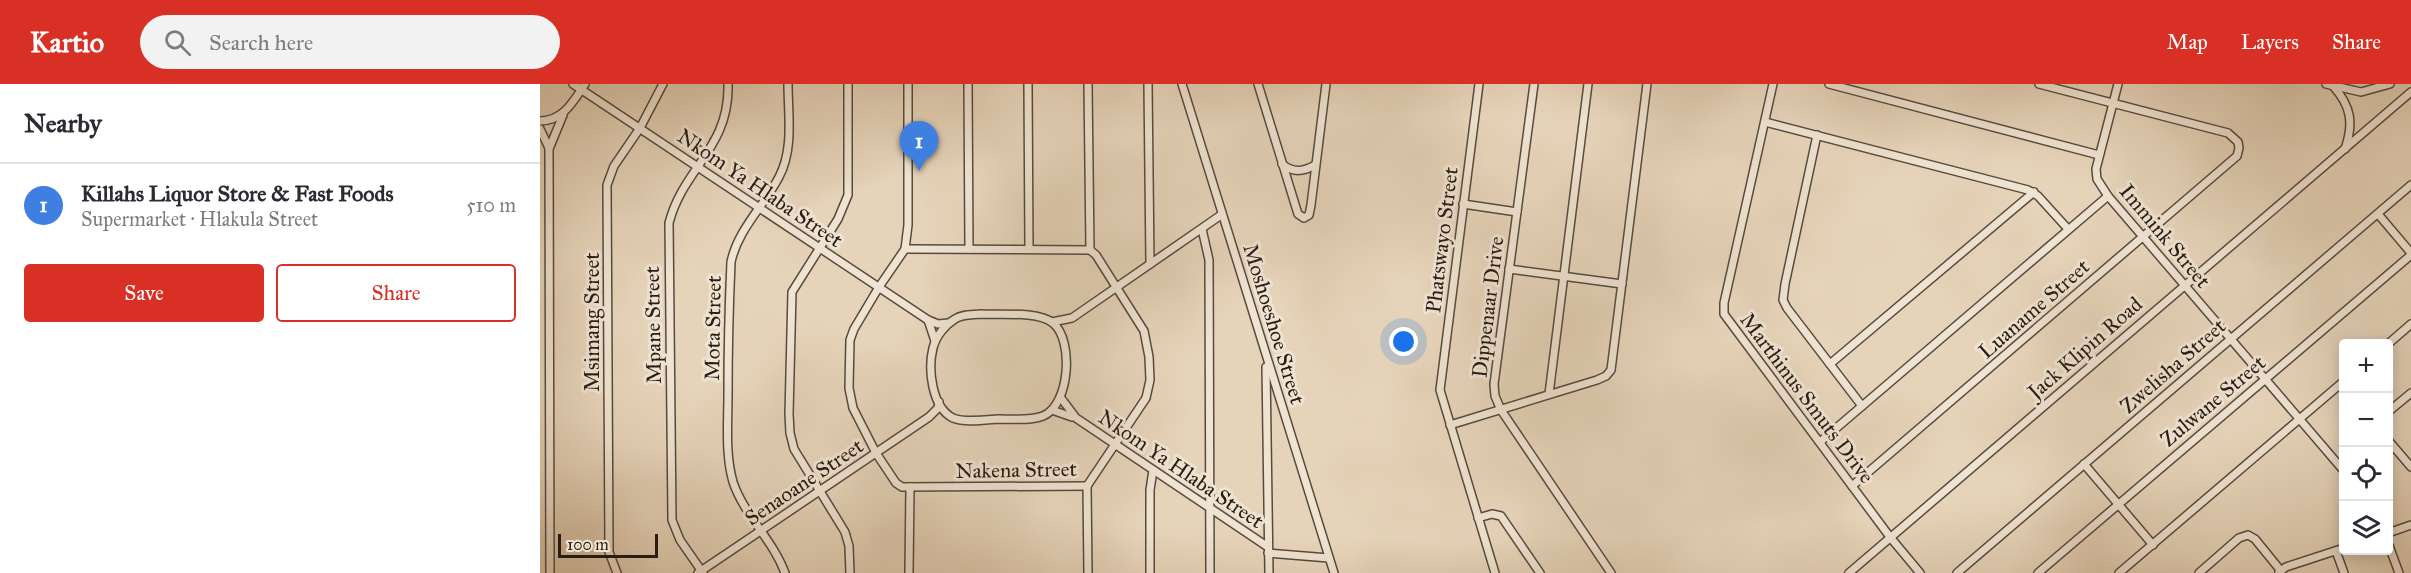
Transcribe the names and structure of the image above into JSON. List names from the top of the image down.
{
  "streets": {
    "street": [
      "Nkom Ya Hlaba Street",
      "Immink Street",
      "Phatswayo Street",
      "Dippenaar Drive",
      "Luaname Street",
      "Msimang Street",
      "Moshoeshoe Street",
      "Mpane Street",
      "Mota Street",
      "Jack Klipin Road",
      "Zwelisha Street",
      "Marthinus Smuts Drive",
      "Zulwane Street",
      "Nakena Street",
      "Senaoane Street"
    ]
  },
  "crossings": [
    ["Nkom Ya Hlaba Street", "Msimang Street"],
    ["Nkom Ya Hlaba Street", "Moshoeshoe Street"],
    ["Nkom Ya Hlaba Street", "Mpane Street"],
    ["Nkom Ya Hlaba Street", "Mota Street"],
    ["Nkom Ya Hlaba Street", "Nakena Street"],
    ["Nkom Ya Hlaba Street", "Senaoane Street"],
    ["Immink Street", "Luaname Street"],
    ["Immink Street", "Jack Klipin Road"],
    ["Immink Street", "Zwelisha Street"],
    ["Immink Street", "Zulwane Street"],
    ["Luaname Street", "Marthinus Smuts Drive"],
    ["Mpane Street", "Senaoane Street"],
    ["Mota Street", "Senaoane Street"],
    ["Jack Klipin Road", "Marthinus Smuts Drive"]
  ],
  "scale_bar": "100 m",
  "page": {
    "header": "Kartio",
    "search": "Search here",
    "nav": ["Map", "Layers", "Share"],
    "heading": "Nearby",
    "pins": "1",
    "list": [
      {
        "mark": "1",
        "name": "Killahs Liquor Store & Fast Foods",
        "note": "Supermarket · Hlakula Street",
        "value": "510 m"
      }
    ],
    "buttons": ["Save", "Share"],
    "map_buttons": ["+", "−"],
    "scale": "100 m"
  }
}
